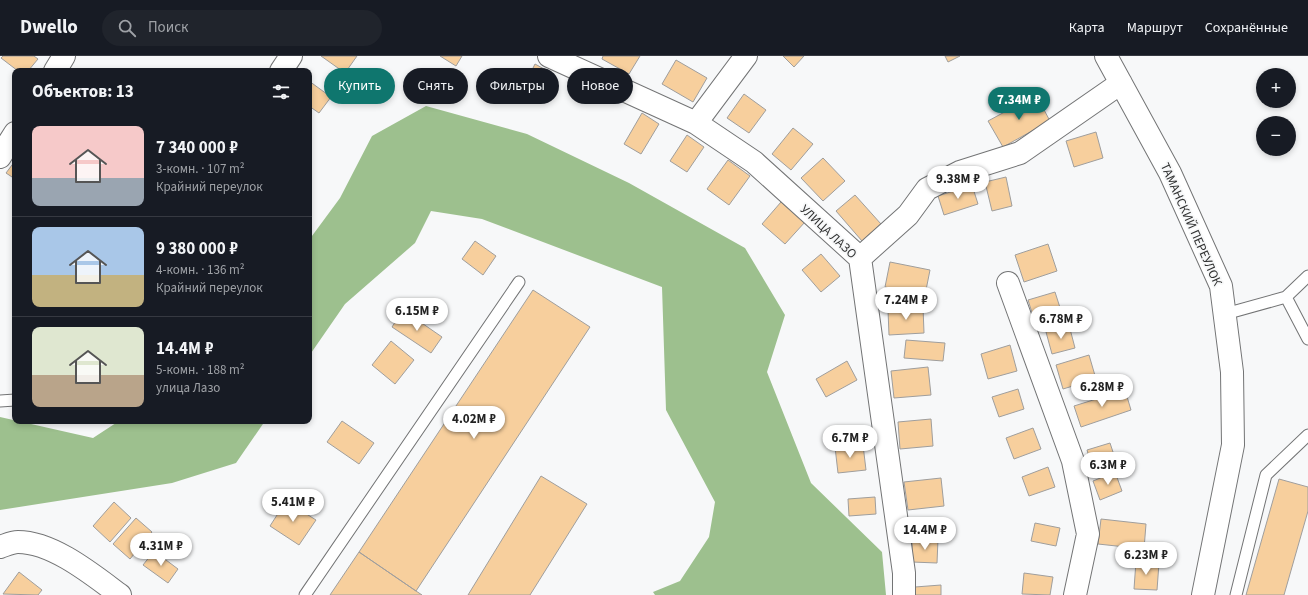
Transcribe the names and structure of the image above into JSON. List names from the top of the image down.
{
  "streets": {
    "street": ["ТАМАНСКИЙ ПЕРЕУЛОК", "УЛИЦА ЛАЗО"]
  },
  "page": {
    "header": "Dwello",
    "search": "Поиск",
    "nav": ["Карта", "Маршрут", "Сохранённые"],
    "map_buttons": ["+", "−"],
    "chip": [
      "Купить",
      "Снять",
      "Фильтры",
      "Новое"
    ],
    "heading": "Объектов: 13",
    "price": [
      "7.34M ₽",
      "9.38M ₽",
      "7.24M ₽",
      "6.15M ₽",
      "6.78M ₽",
      "6.28M ₽",
      "4.02M ₽",
      "6.7M ₽",
      "6.3M ₽",
      "5.41M ₽",
      "14.4M ₽",
      "4.31M ₽",
      "6.23M ₽"
    ],
    "list": [
      {
        "name": "7 340 000 ₽",
        "note": "3-комн. · 107 m² · Крайний переулок"
      },
      {
        "name": "9 380 000 ₽",
        "note": "4-комн. · 136 m² · Крайний переулок"
      },
      {
        "name": "14.4M ₽",
        "note": "5-комн. · 188 m² · улица Лазо"
      }
    ]
  }
}
